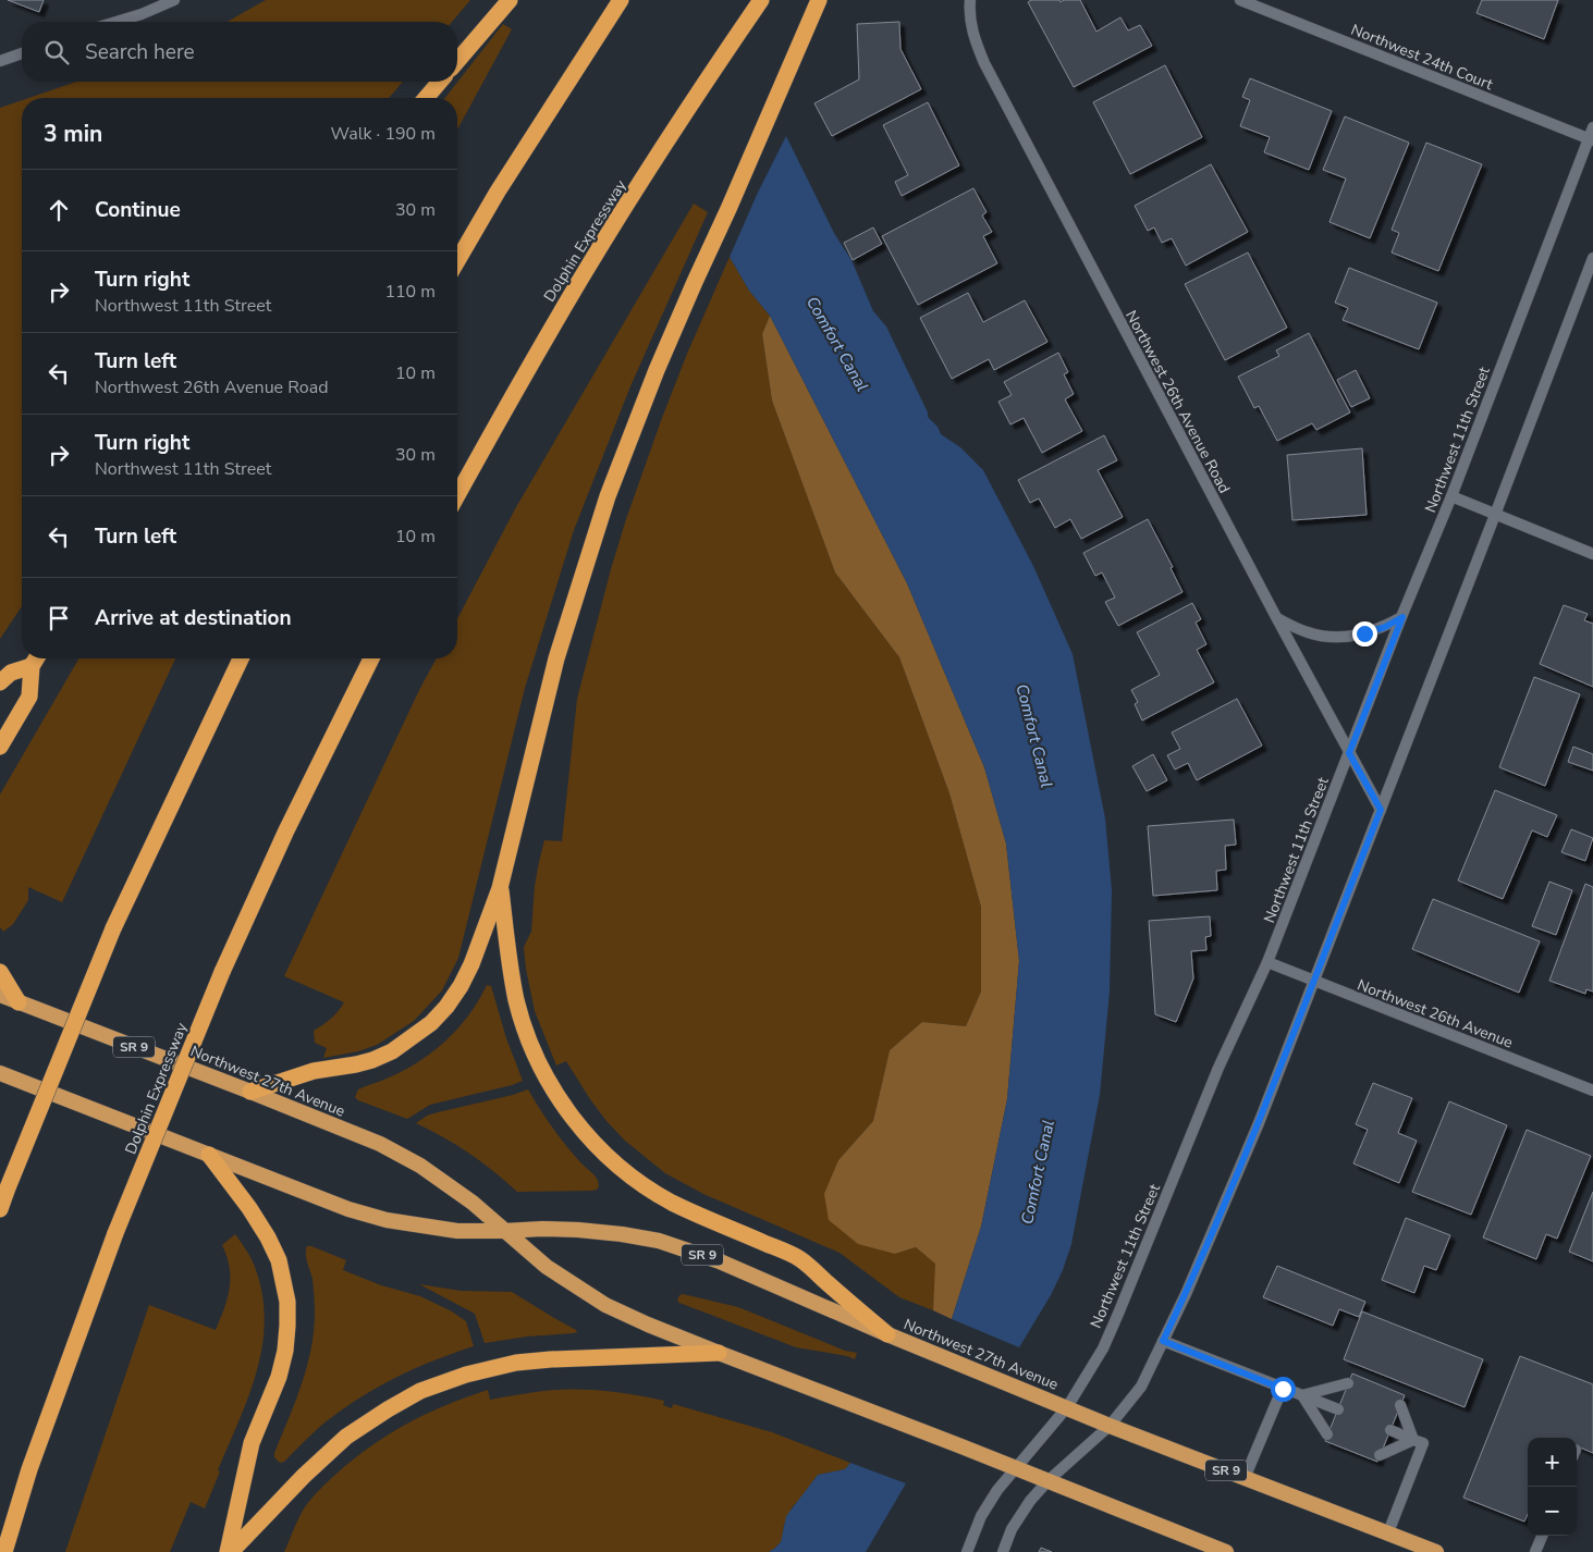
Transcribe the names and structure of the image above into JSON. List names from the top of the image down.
{
  "streets": {
    "highway": ["Dolphin Expressway", "SR 9", "Northwest 27th Avenue"],
    "street": [
      "Northwest 24th Court",
      "Northwest 26th Avenue Road",
      "Northwest 11th Street",
      "Northwest 26th Avenue"
    ]
  },
  "crossings": [
    ["Northwest 24th Court", "Northwest 11th Street"],
    ["Northwest 26th Avenue Road", "Northwest 11th Street"],
    ["Northwest 11th Street", "Northwest 26th Avenue"],
    ["Northwest 11th Street", "Northwest 27th Avenue"]
  ],
  "water": ["Comfort Canal"],
  "page": {
    "search": "Search here",
    "heading": ["3 min", "Walk · 190 m"],
    "list": [
      ["Continue", "30 m"],
      ["Turn right", "Northwest 11th Street", "110 m"],
      ["Turn left", "Northwest 26th Avenue Road", "10 m"],
      ["Turn right", "Northwest 11th Street", "30 m"],
      ["Turn left", "10 m"],
      "Arrive at destination"
    ],
    "map_buttons": ["+", "−"]
  }
}
